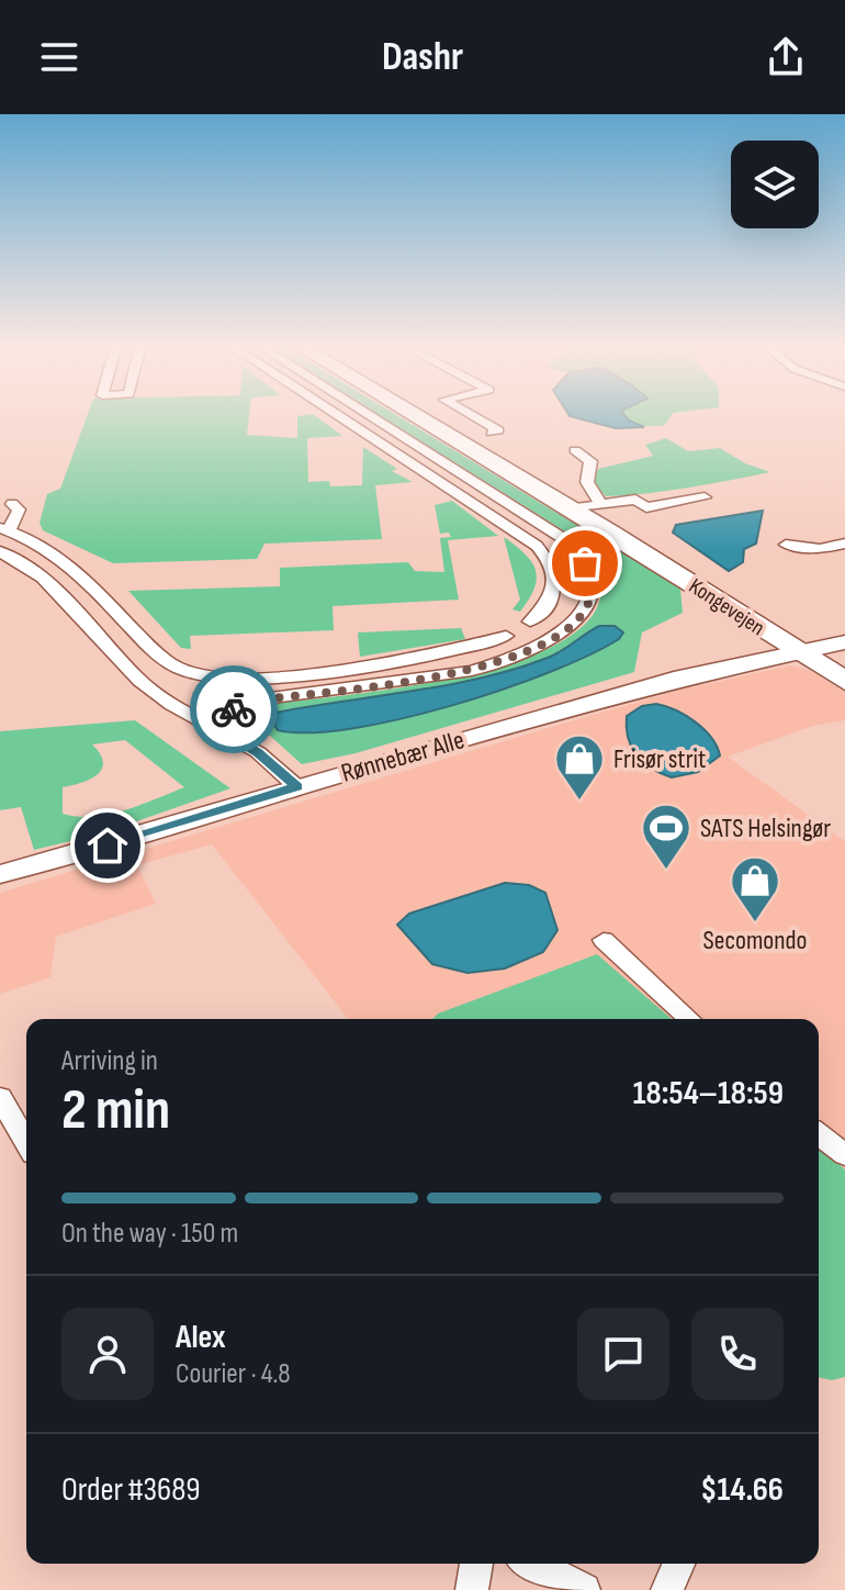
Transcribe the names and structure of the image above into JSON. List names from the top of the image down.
{
  "streets": {
    "main road": ["Kongevejen", "Rønnebær Alle"]
  },
  "crossings": [
    ["Kongevejen", "Rønnebær Alle"]
  ],
  "places": {
    "shop": ["Frisør strit", "Secomondo"],
    "sports": ["SATS Helsingør"]
  },
  "page": {
    "header": "Dashr",
    "heading": ["2 min", "Arriving in", "18:54–18:59"],
    "panel": [
      "Alex",
      "Courier · 4.8",
      "Order #3689",
      "$14.66"
    ],
    "bar": "On the way · 150 m"
  }
}
